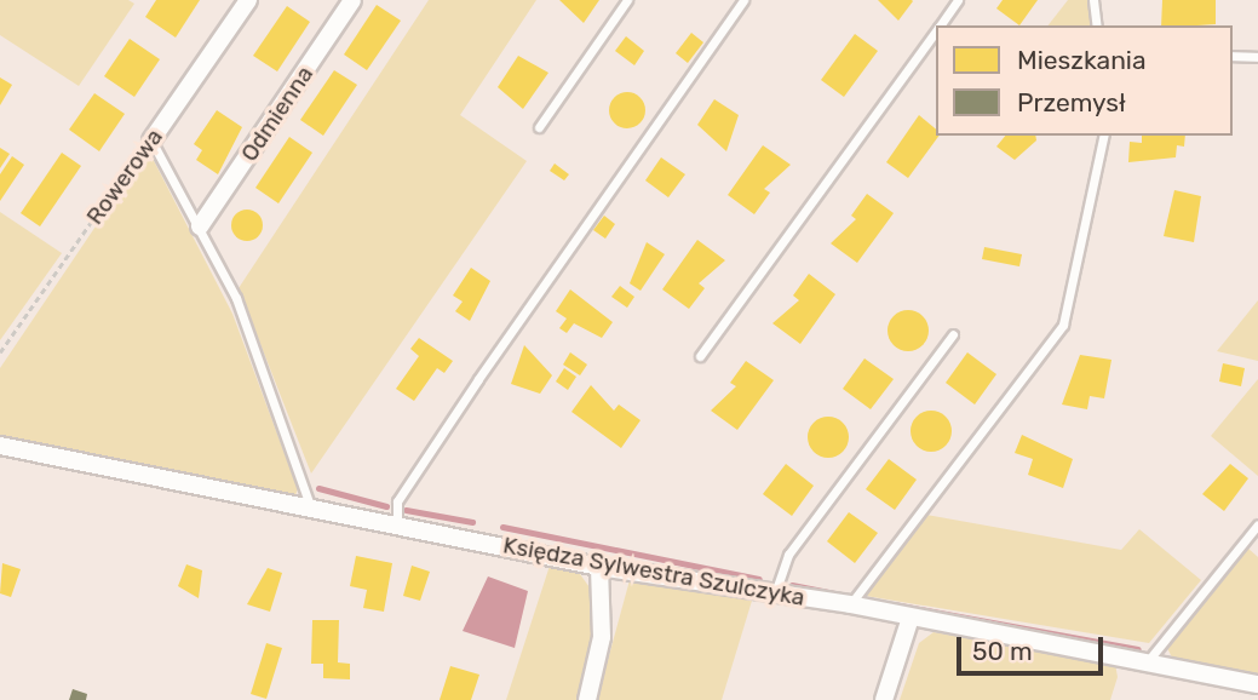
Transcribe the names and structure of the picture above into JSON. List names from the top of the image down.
{
  "streets": {
    "street": ["Odmienna", "Rowerowa", "Księdza Sylwestra Szulczyka"]
  },
  "legend": ["Mieszkania", "Przemysł"],
  "scale_bar": "50 m"
}
